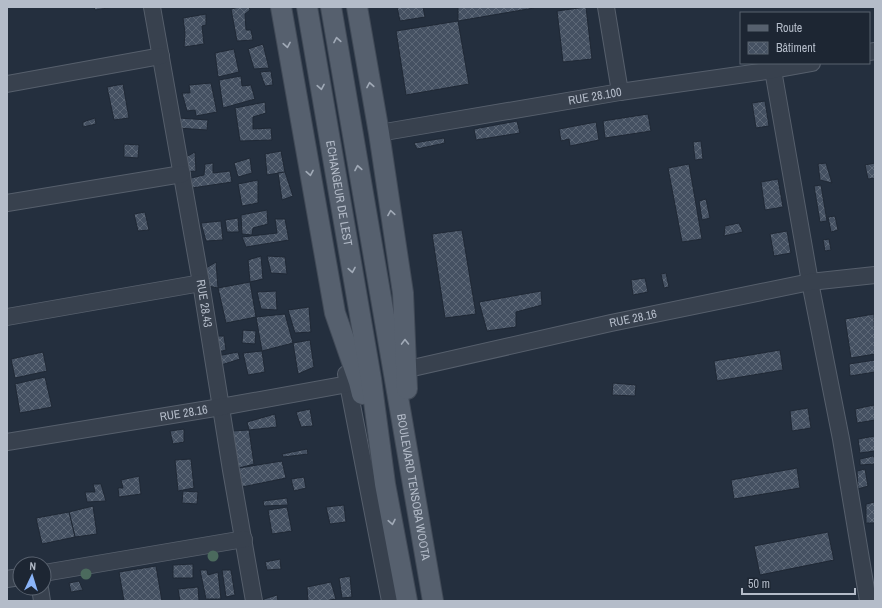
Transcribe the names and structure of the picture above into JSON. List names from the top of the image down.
{
  "streets": {
    "main road": ["ECHANGEUR DE L´EST", "BOULEVARD TENSOBA WOOTA"],
    "street": ["RUE 28.100", "RUE 28.43", "RUE 28.16"]
  },
  "crossings": [
    ["ECHANGEUR DE L´EST", "RUE 28.16"],
    ["ECHANGEUR DE L´EST", "BOULEVARD TENSOBA WOOTA"],
    ["RUE 28.43", "RUE 28.16"],
    ["RUE 28.16", "BOULEVARD TENSOBA WOOTA"]
  ],
  "legend": ["Route", "Bâtiment"],
  "scale_bar": "50 m",
  "north": "top"
}
